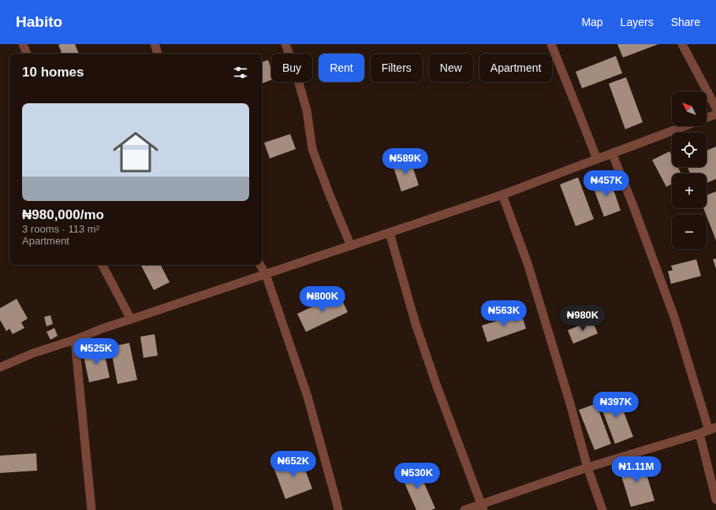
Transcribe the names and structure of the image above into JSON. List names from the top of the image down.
{
  "north": "top left",
  "page": {
    "header": "Habito",
    "nav": ["Map", "Layers", "Share"],
    "chip": [
      "Buy",
      "Rent",
      "Filters",
      "New",
      "Apartment"
    ],
    "heading": "10 homes",
    "map_buttons": ["+", "−"],
    "list": [
      {
        "name": "₦980,000/mo",
        "note": "3 rooms · 113 m² · Apartment"
      }
    ],
    "price": [
      "₦589K",
      "₦457K",
      "₦800K",
      "₦563K",
      "₦980K",
      "₦525K",
      "₦397K",
      "₦652K",
      "₦1.11M",
      "₦530K"
    ]
  }
}
